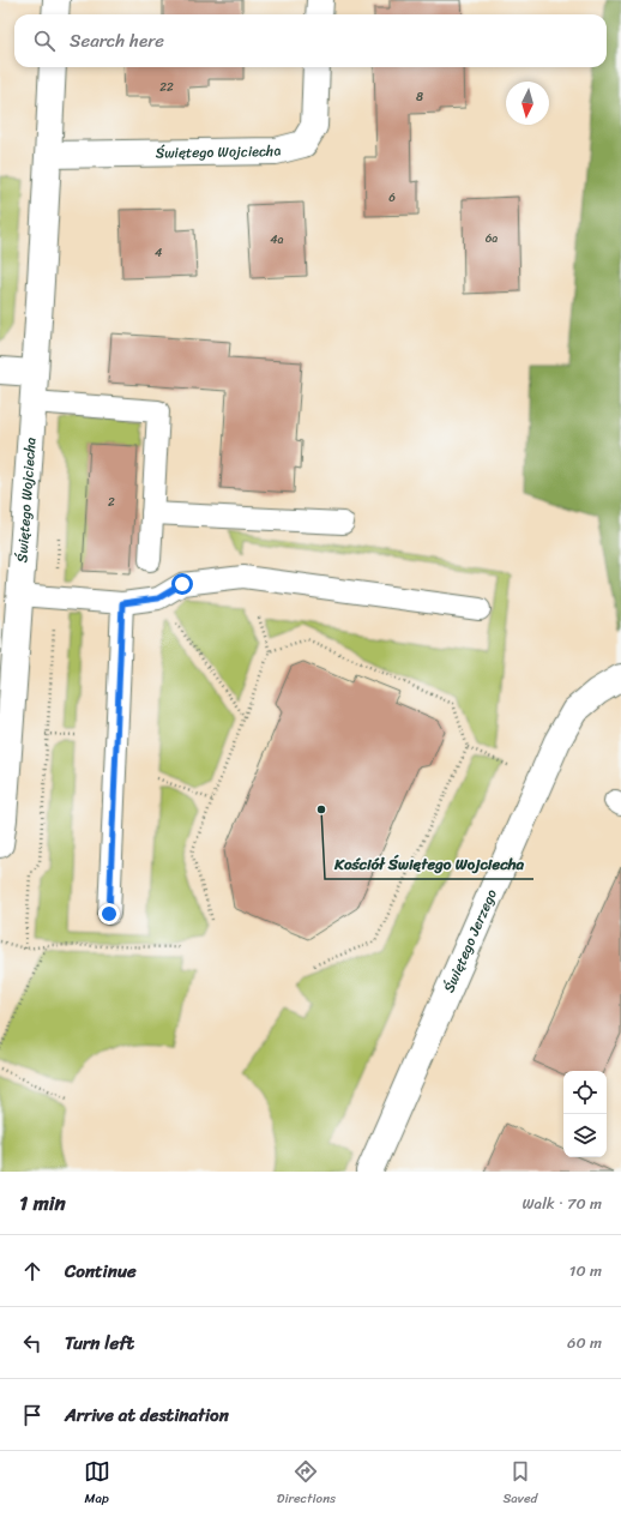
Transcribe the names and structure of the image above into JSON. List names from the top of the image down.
{
  "streets": {
    "street": ["Świętego Wojciecha", "Świętego Jerzego"]
  },
  "places": ["Kościół Świętego Wojciecha"],
  "house_numbers": [
    "22",
    "8",
    "6",
    "6a",
    "4a",
    "4",
    "2"
  ],
  "north": "bottom",
  "page": {
    "search": "Search here",
    "heading": ["1 min", "Walk · 70 m"],
    "list": [
      ["Continue", "10 m"],
      ["Turn left", "60 m"],
      "Arrive at destination"
    ],
    "nav": ["Map", "Directions", "Saved"]
  }
}
